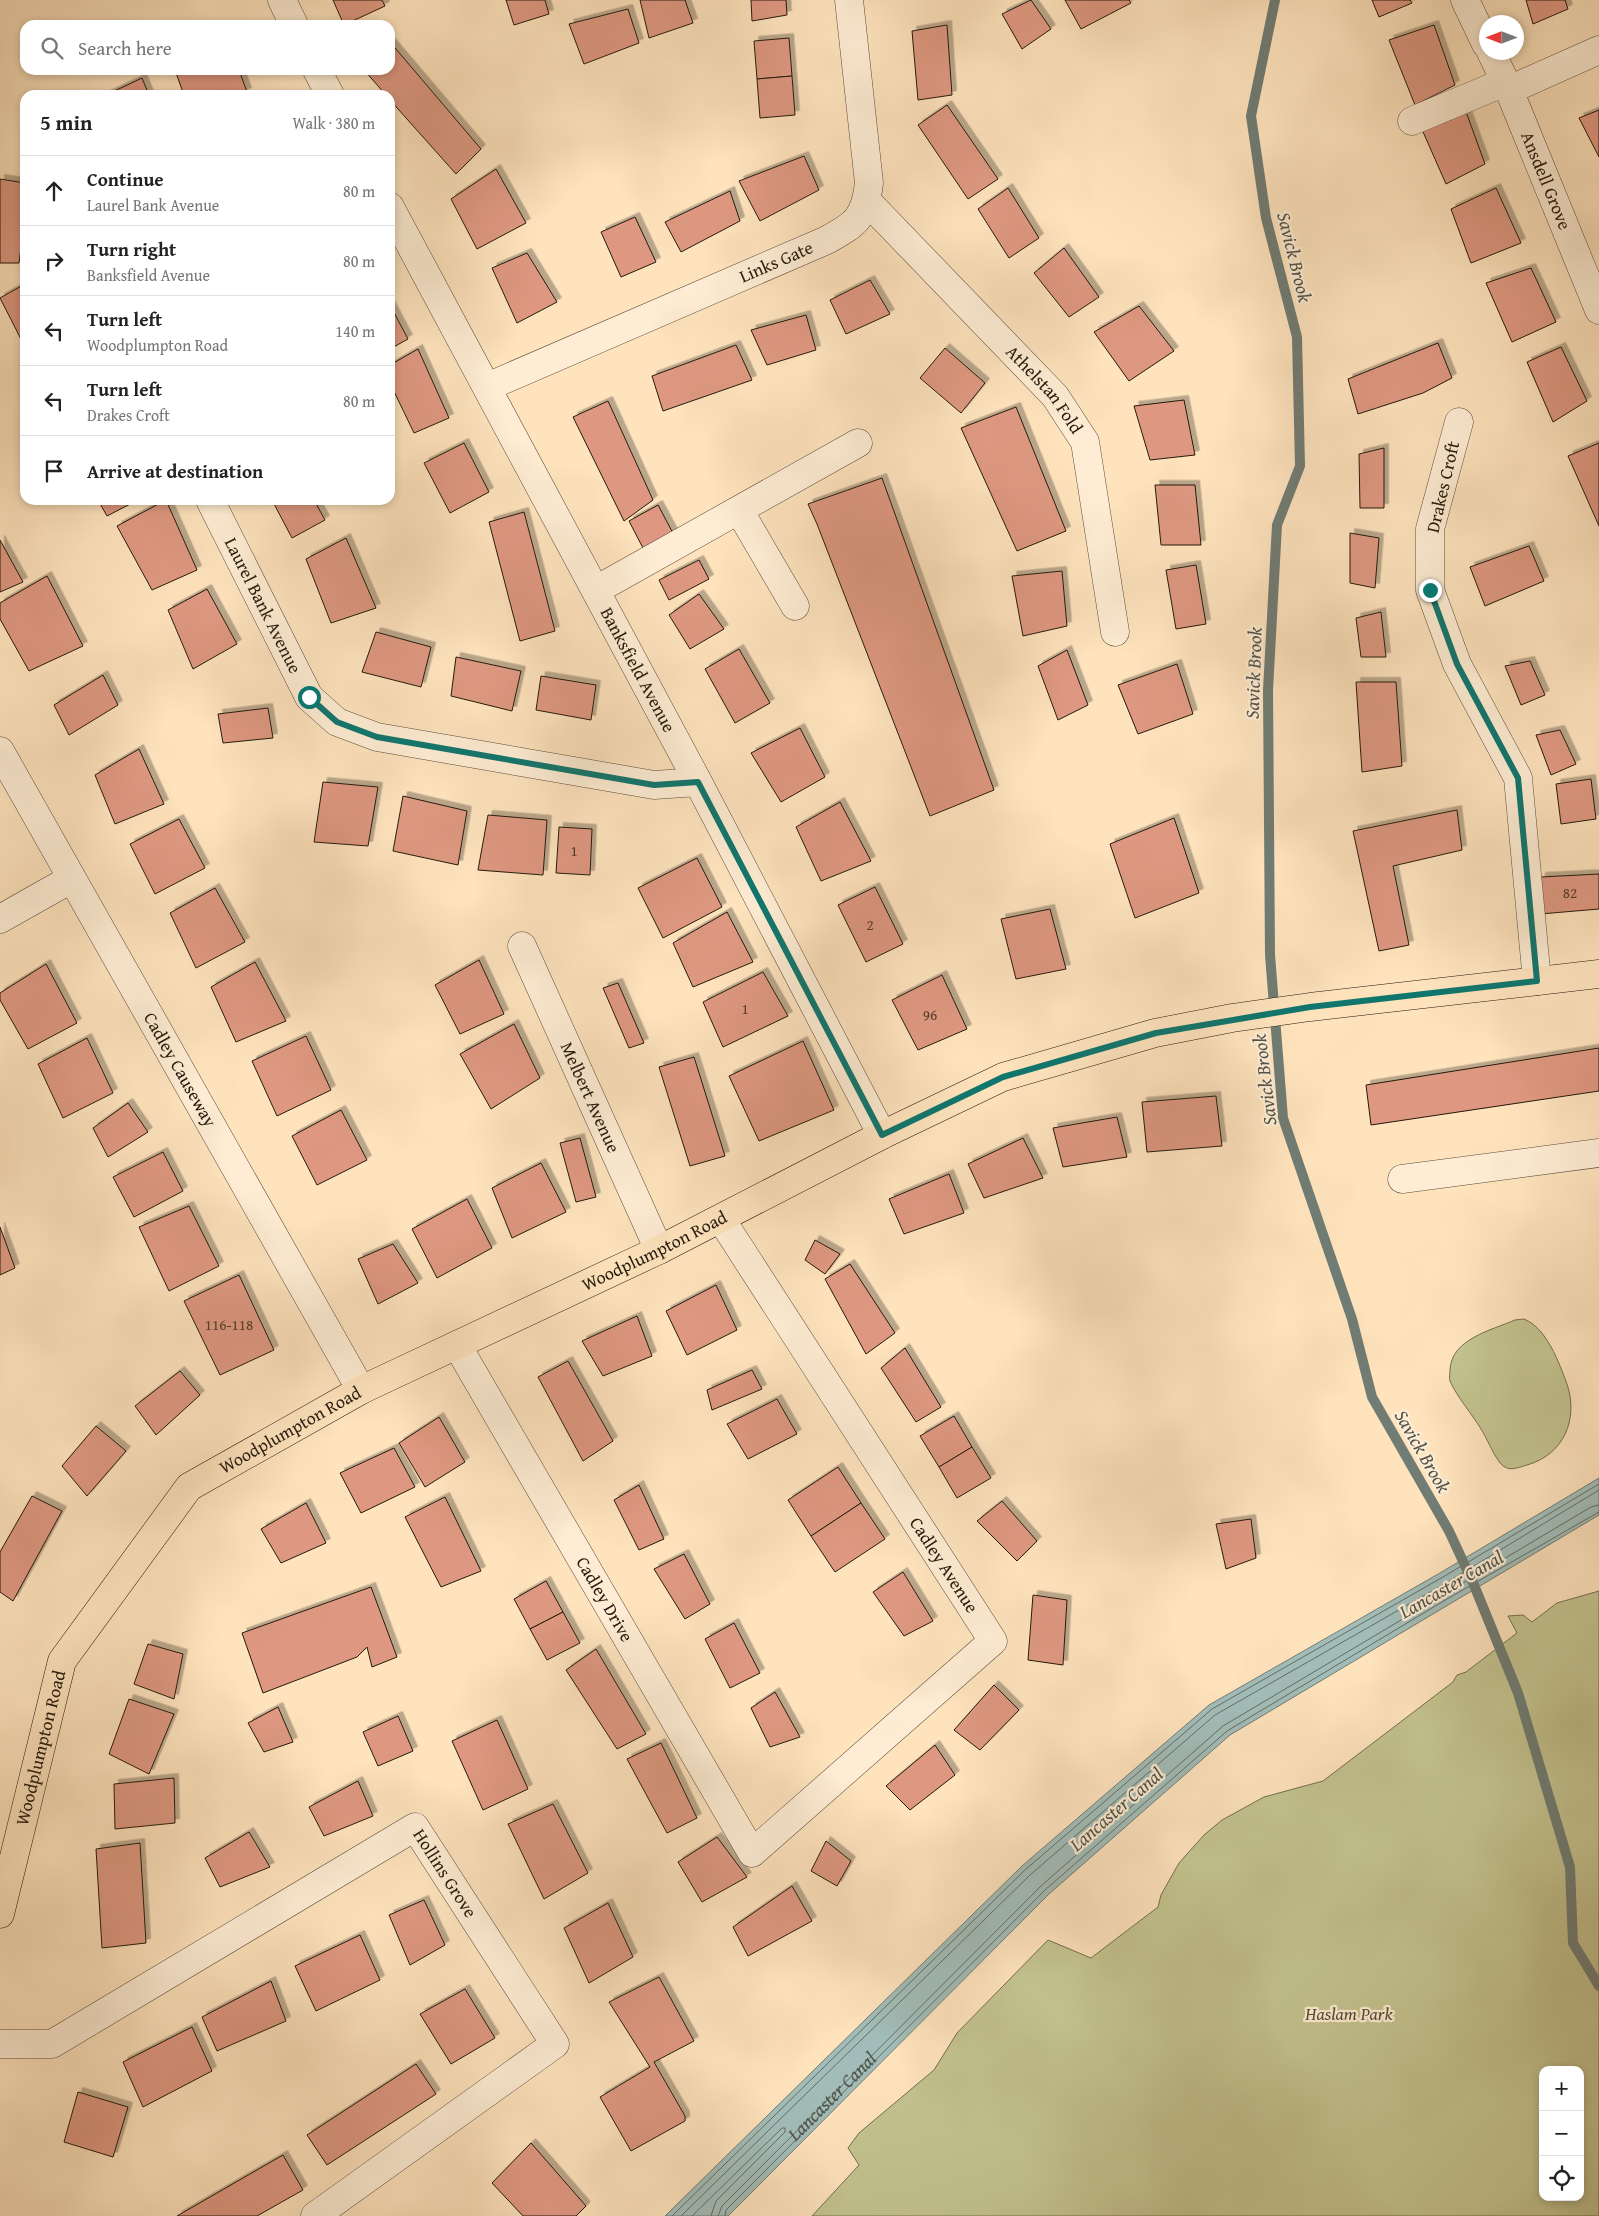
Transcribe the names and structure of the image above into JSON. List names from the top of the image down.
{
  "streets": {
    "main road": ["Woodplumpton Road"],
    "street": [
      "Ansdell Grove",
      "Links Gate",
      "Athelstan Fold",
      "Drakes Croft",
      "Laurel Bank Avenue",
      "Banksfield Avenue",
      "Cadley Causeway",
      "Melbert Avenue",
      "Cadley Avenue",
      "Cadley Drive",
      "Hollins Grove"
    ]
  },
  "crossings": [
    ["Links Gate", "Athelstan Fold"],
    ["Links Gate", "Banksfield Avenue"],
    ["Drakes Croft", "Woodplumpton Road"],
    ["Laurel Bank Avenue", "Banksfield Avenue"],
    ["Banksfield Avenue", "Woodplumpton Road"],
    ["Cadley Causeway", "Woodplumpton Road"],
    ["Melbert Avenue", "Woodplumpton Road"],
    ["Woodplumpton Road", "Cadley Avenue"],
    ["Woodplumpton Road", "Cadley Drive"],
    ["Cadley Avenue", "Cadley Drive"]
  ],
  "water": ["Savick Brook", "Lancaster Canal"],
  "parks": ["Haslam Park"],
  "house_numbers": [
    "1",
    "82",
    "2",
    "1",
    "96",
    "116-118"
  ],
  "north": "left",
  "page": {
    "search": "Search here",
    "heading": ["5 min", "Walk · 380 m"],
    "list": [
      ["Continue", "Laurel Bank Avenue", "80 m"],
      ["Turn right", "Banksfield Avenue", "80 m"],
      ["Turn left", "Woodplumpton Road", "140 m"],
      ["Turn left", "Drakes Croft", "80 m"],
      "Arrive at destination"
    ],
    "map_buttons": ["+", "−"]
  }
}
